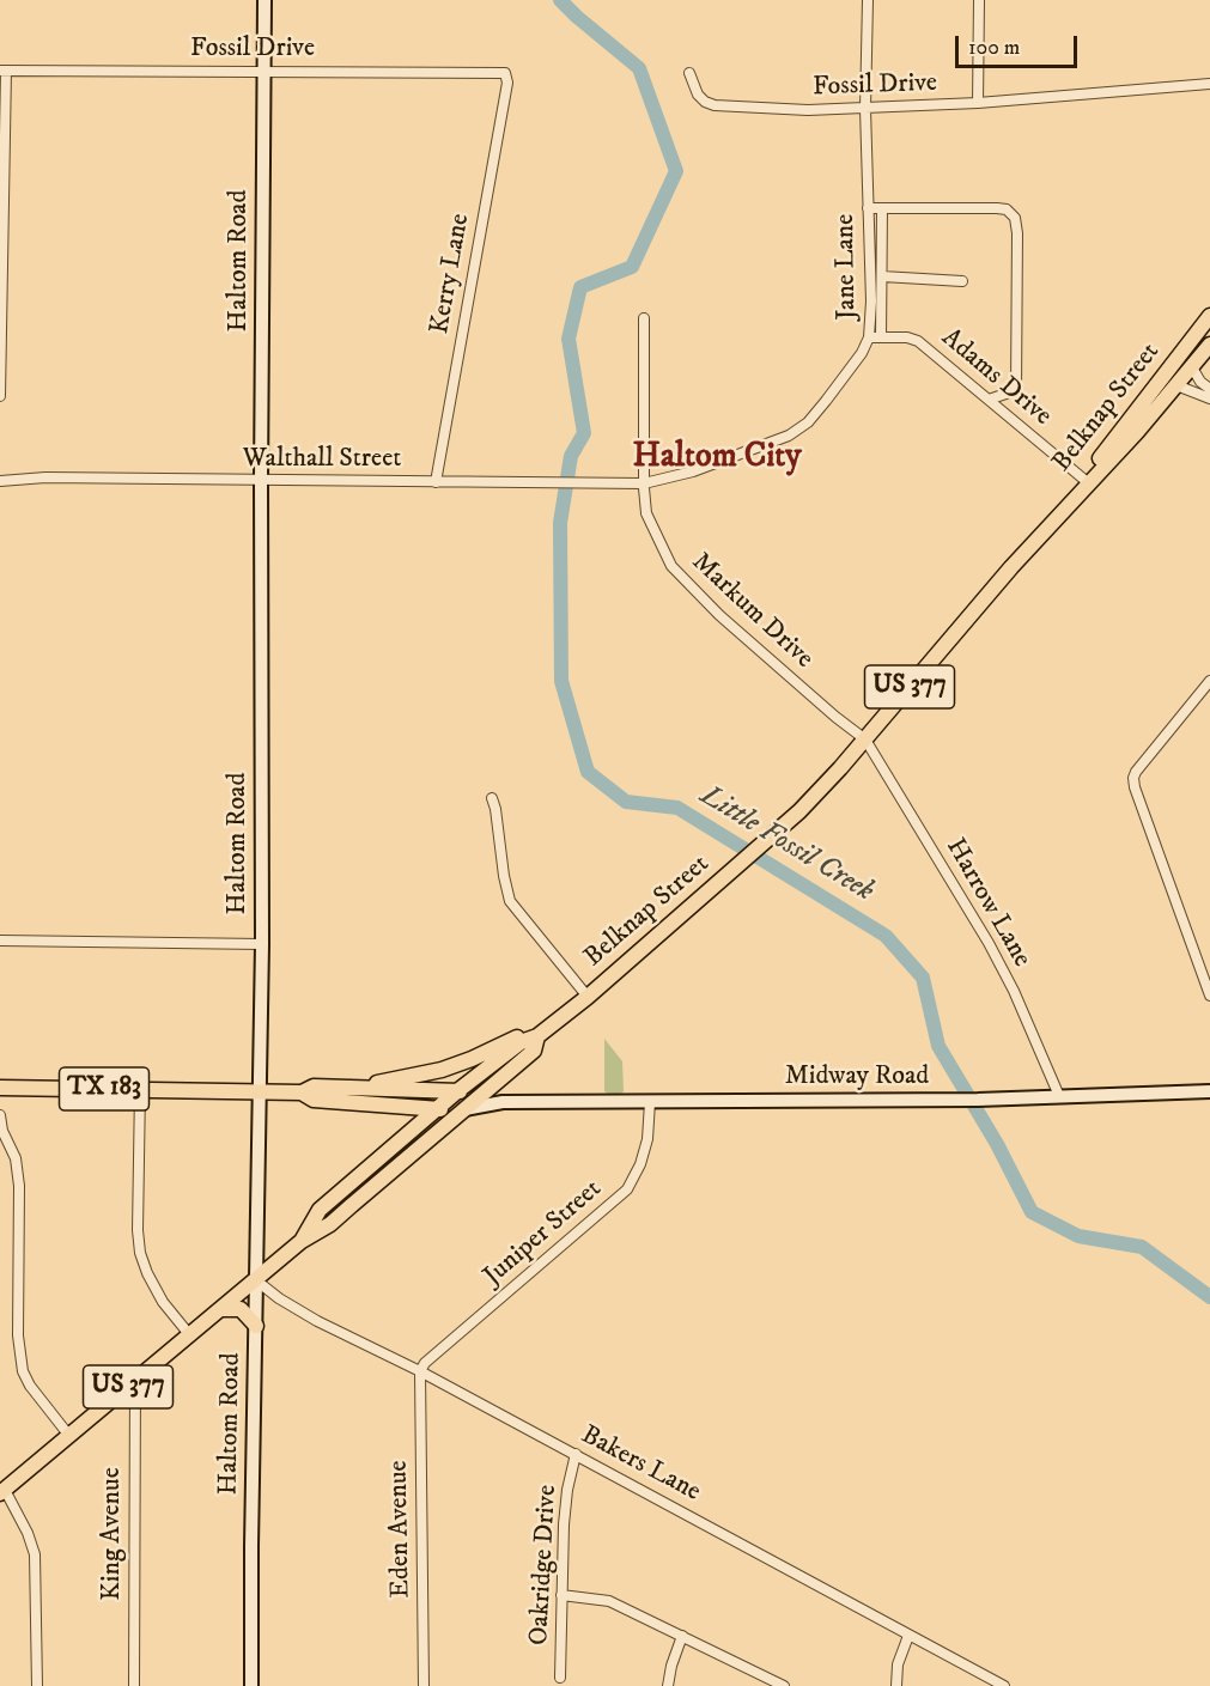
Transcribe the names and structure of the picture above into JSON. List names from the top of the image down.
{
  "streets": {
    "main road": [
      "Haltom Road",
      "Belknap Street",
      "US 377",
      "Midway Road",
      "TX 183"
    ],
    "street": [
      "Fossil Drive",
      "Jane Lane",
      "Kerry Lane",
      "Adams Drive",
      "Walthall Street",
      "Markum Drive",
      "Harrow Lane",
      "Juniper Street",
      "Bakers Lane",
      "Eden Avenue",
      "King Avenue",
      "Oakridge Drive"
    ]
  },
  "crossings": [
    ["Fossil Drive", "Haltom Road"],
    ["Fossil Drive", "Jane Lane"],
    ["Fossil Drive", "Kerry Lane"],
    ["Haltom Road", "Walthall Street"],
    ["Haltom Road", "US 377"],
    ["Haltom Road", "TX 183"],
    ["Haltom Road", "Bakers Lane"],
    ["Jane Lane", "Adams Drive"],
    ["Jane Lane", "Walthall Street"],
    ["Jane Lane", "Markum Drive"],
    ["Kerry Lane", "Walthall Street"],
    ["Adams Drive", "Belknap Street"],
    ["Belknap Street", "Markum Drive"],
    ["Belknap Street", "US 377"],
    ["Belknap Street", "Harrow Lane"],
    ["Belknap Street", "Midway Road"],
    ["Belknap Street", "TX 183"],
    ["Walthall Street", "Markum Drive"],
    ["Markum Drive", "Harrow Lane"],
    ["US 377", "Bakers Lane"],
    ["US 377", "King Avenue"],
    ["Harrow Lane", "Midway Road"],
    ["Midway Road", "TX 183"],
    ["Midway Road", "Juniper Street"],
    ["Juniper Street", "Bakers Lane"],
    ["Juniper Street", "Eden Avenue"],
    ["Bakers Lane", "Eden Avenue"],
    ["Bakers Lane", "Oakridge Drive"]
  ],
  "districts": ["Haltom City"],
  "water": ["Little Fossil Creek"],
  "scale_bar": "100 m"
}
